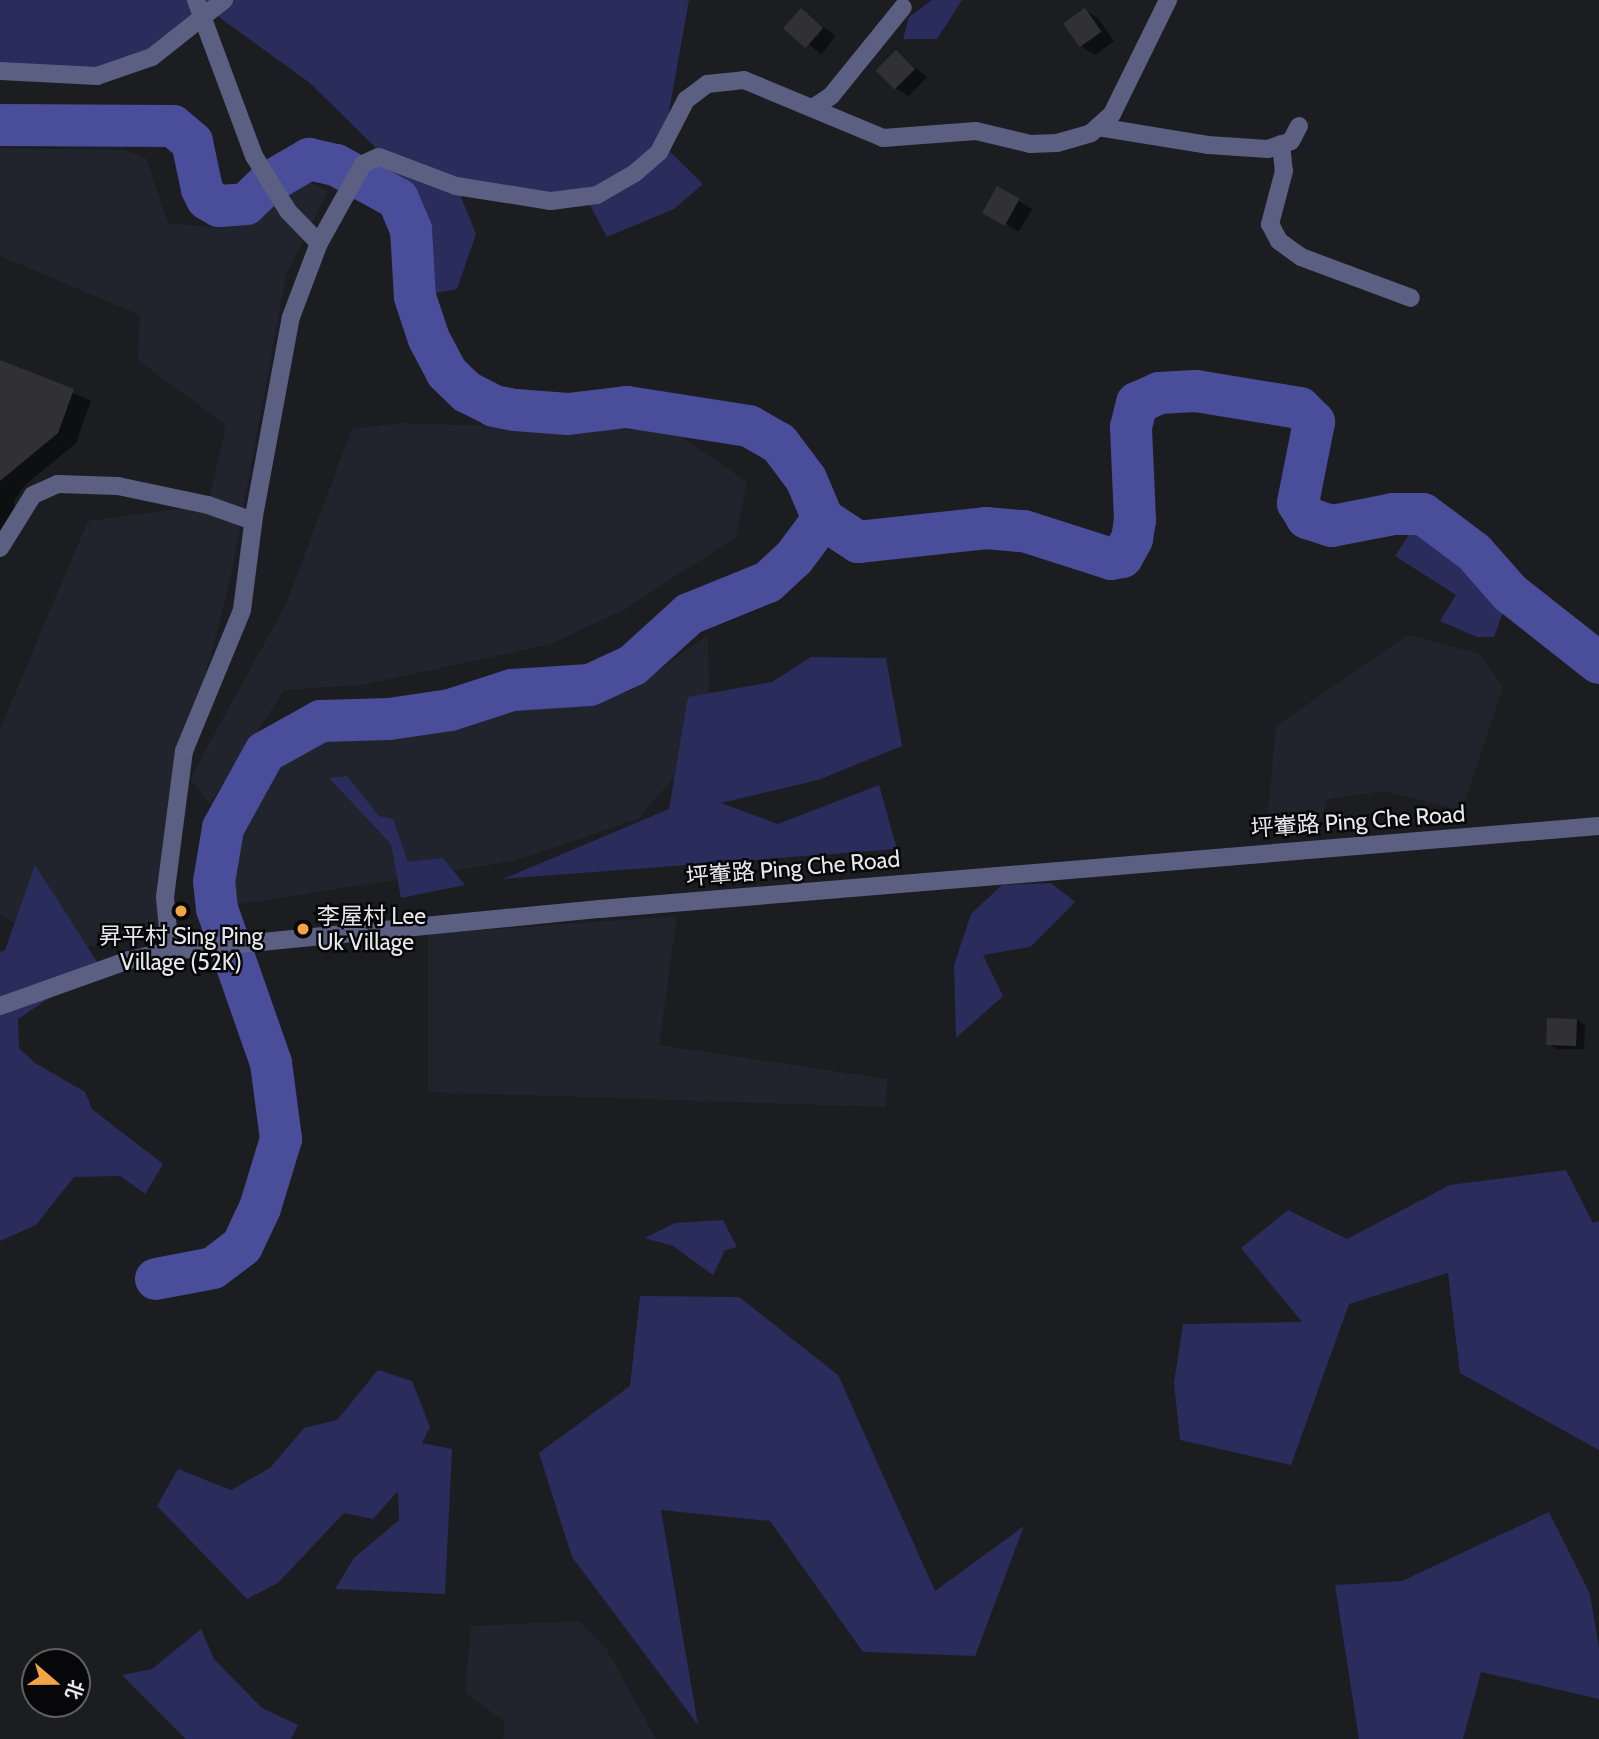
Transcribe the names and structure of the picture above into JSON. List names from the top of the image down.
{
  "streets": {
    "street": ["坪輋路 Ping Che Road"]
  },
  "places": ["昇平村 Sing Ping Village (52K)", "李屋村 Lee Uk Village"],
  "north": "right"
}
